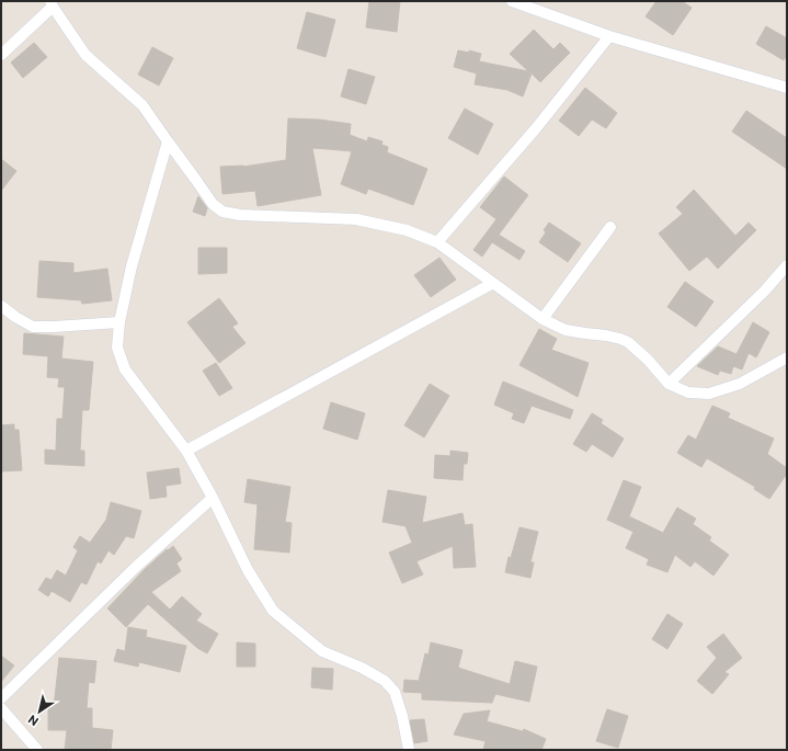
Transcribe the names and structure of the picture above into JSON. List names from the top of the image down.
{
  "north": "bottom left"
}
